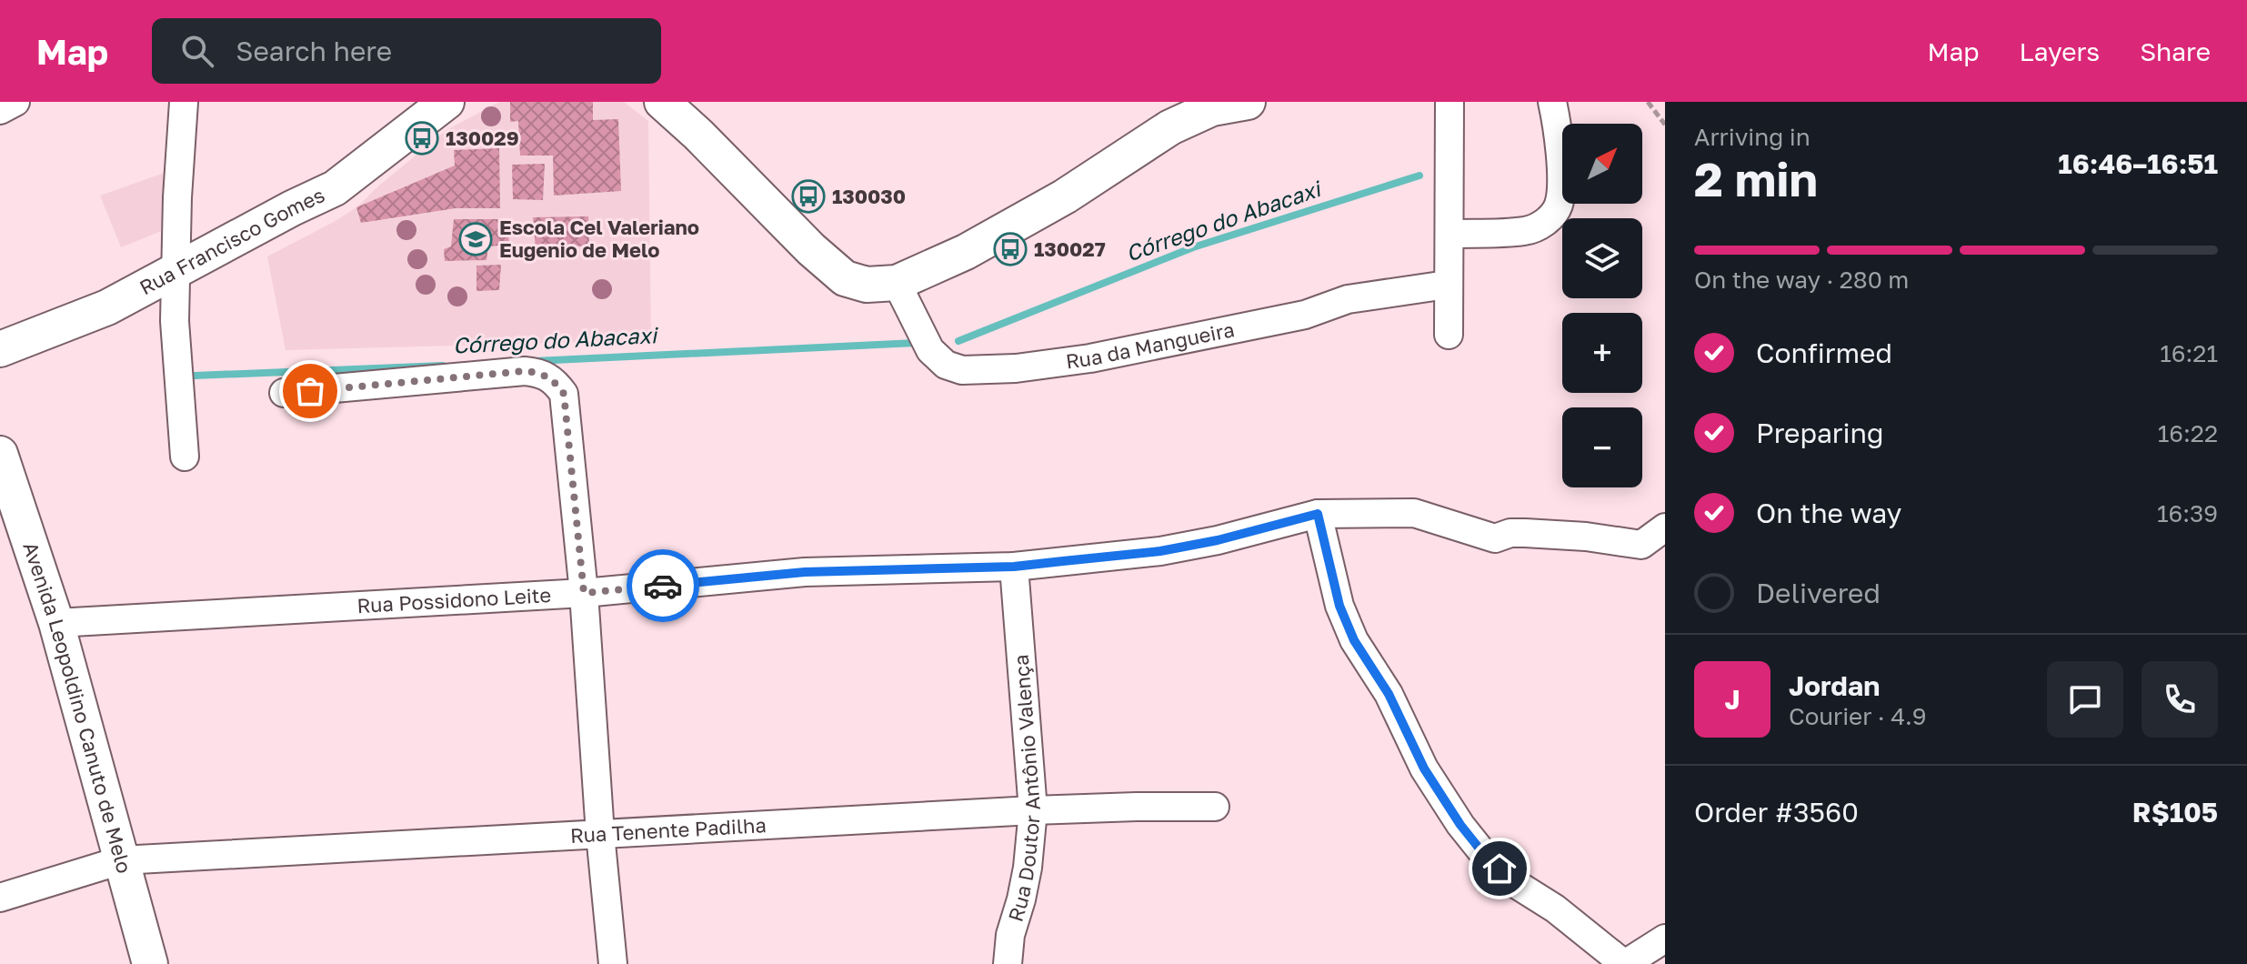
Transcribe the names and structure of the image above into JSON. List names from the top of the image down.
{
  "streets": {
    "street": [
      "Rua Francisco Gomes",
      "Rua da Mangueira",
      "Rua Possidono Leite",
      "Avenida Leopoldino Canuto de Melo",
      "Rua Doutor Antônio Valença",
      "Rua Tenente Padilha"
    ]
  },
  "crossings": [
    ["Rua Possidono Leite", "Avenida Leopoldino Canuto de Melo"],
    ["Rua Possidono Leite", "Rua Doutor Antônio Valença"],
    ["Avenida Leopoldino Canuto de Melo", "Rua Tenente Padilha"],
    ["Rua Doutor Antônio Valença", "Rua Tenente Padilha"]
  ],
  "water": ["Córrego do Abacaxi"],
  "places": {
    "bus stop": ["130029", "130030", "130027"],
    "school or university": ["Escola Cel Valeriano Eugenio de Melo"]
  },
  "north": "top right",
  "page": {
    "header": "Map",
    "search": "Search here",
    "nav": ["Map", "Layers", "Share"],
    "heading": ["2 min", "Arriving in", "16:46–16:51"],
    "panel": [
      "Jordan",
      "Courier · 4.9",
      "Order #3560",
      "R$105"
    ],
    "map_buttons": ["+", "−"],
    "bar": "On the way · 280 m",
    "list": [
      ["Confirmed", "16:21"],
      ["Preparing", "16:22"],
      ["On the way", "16:39"],
      "Delivered"
    ],
    "round": "J"
  }
}
